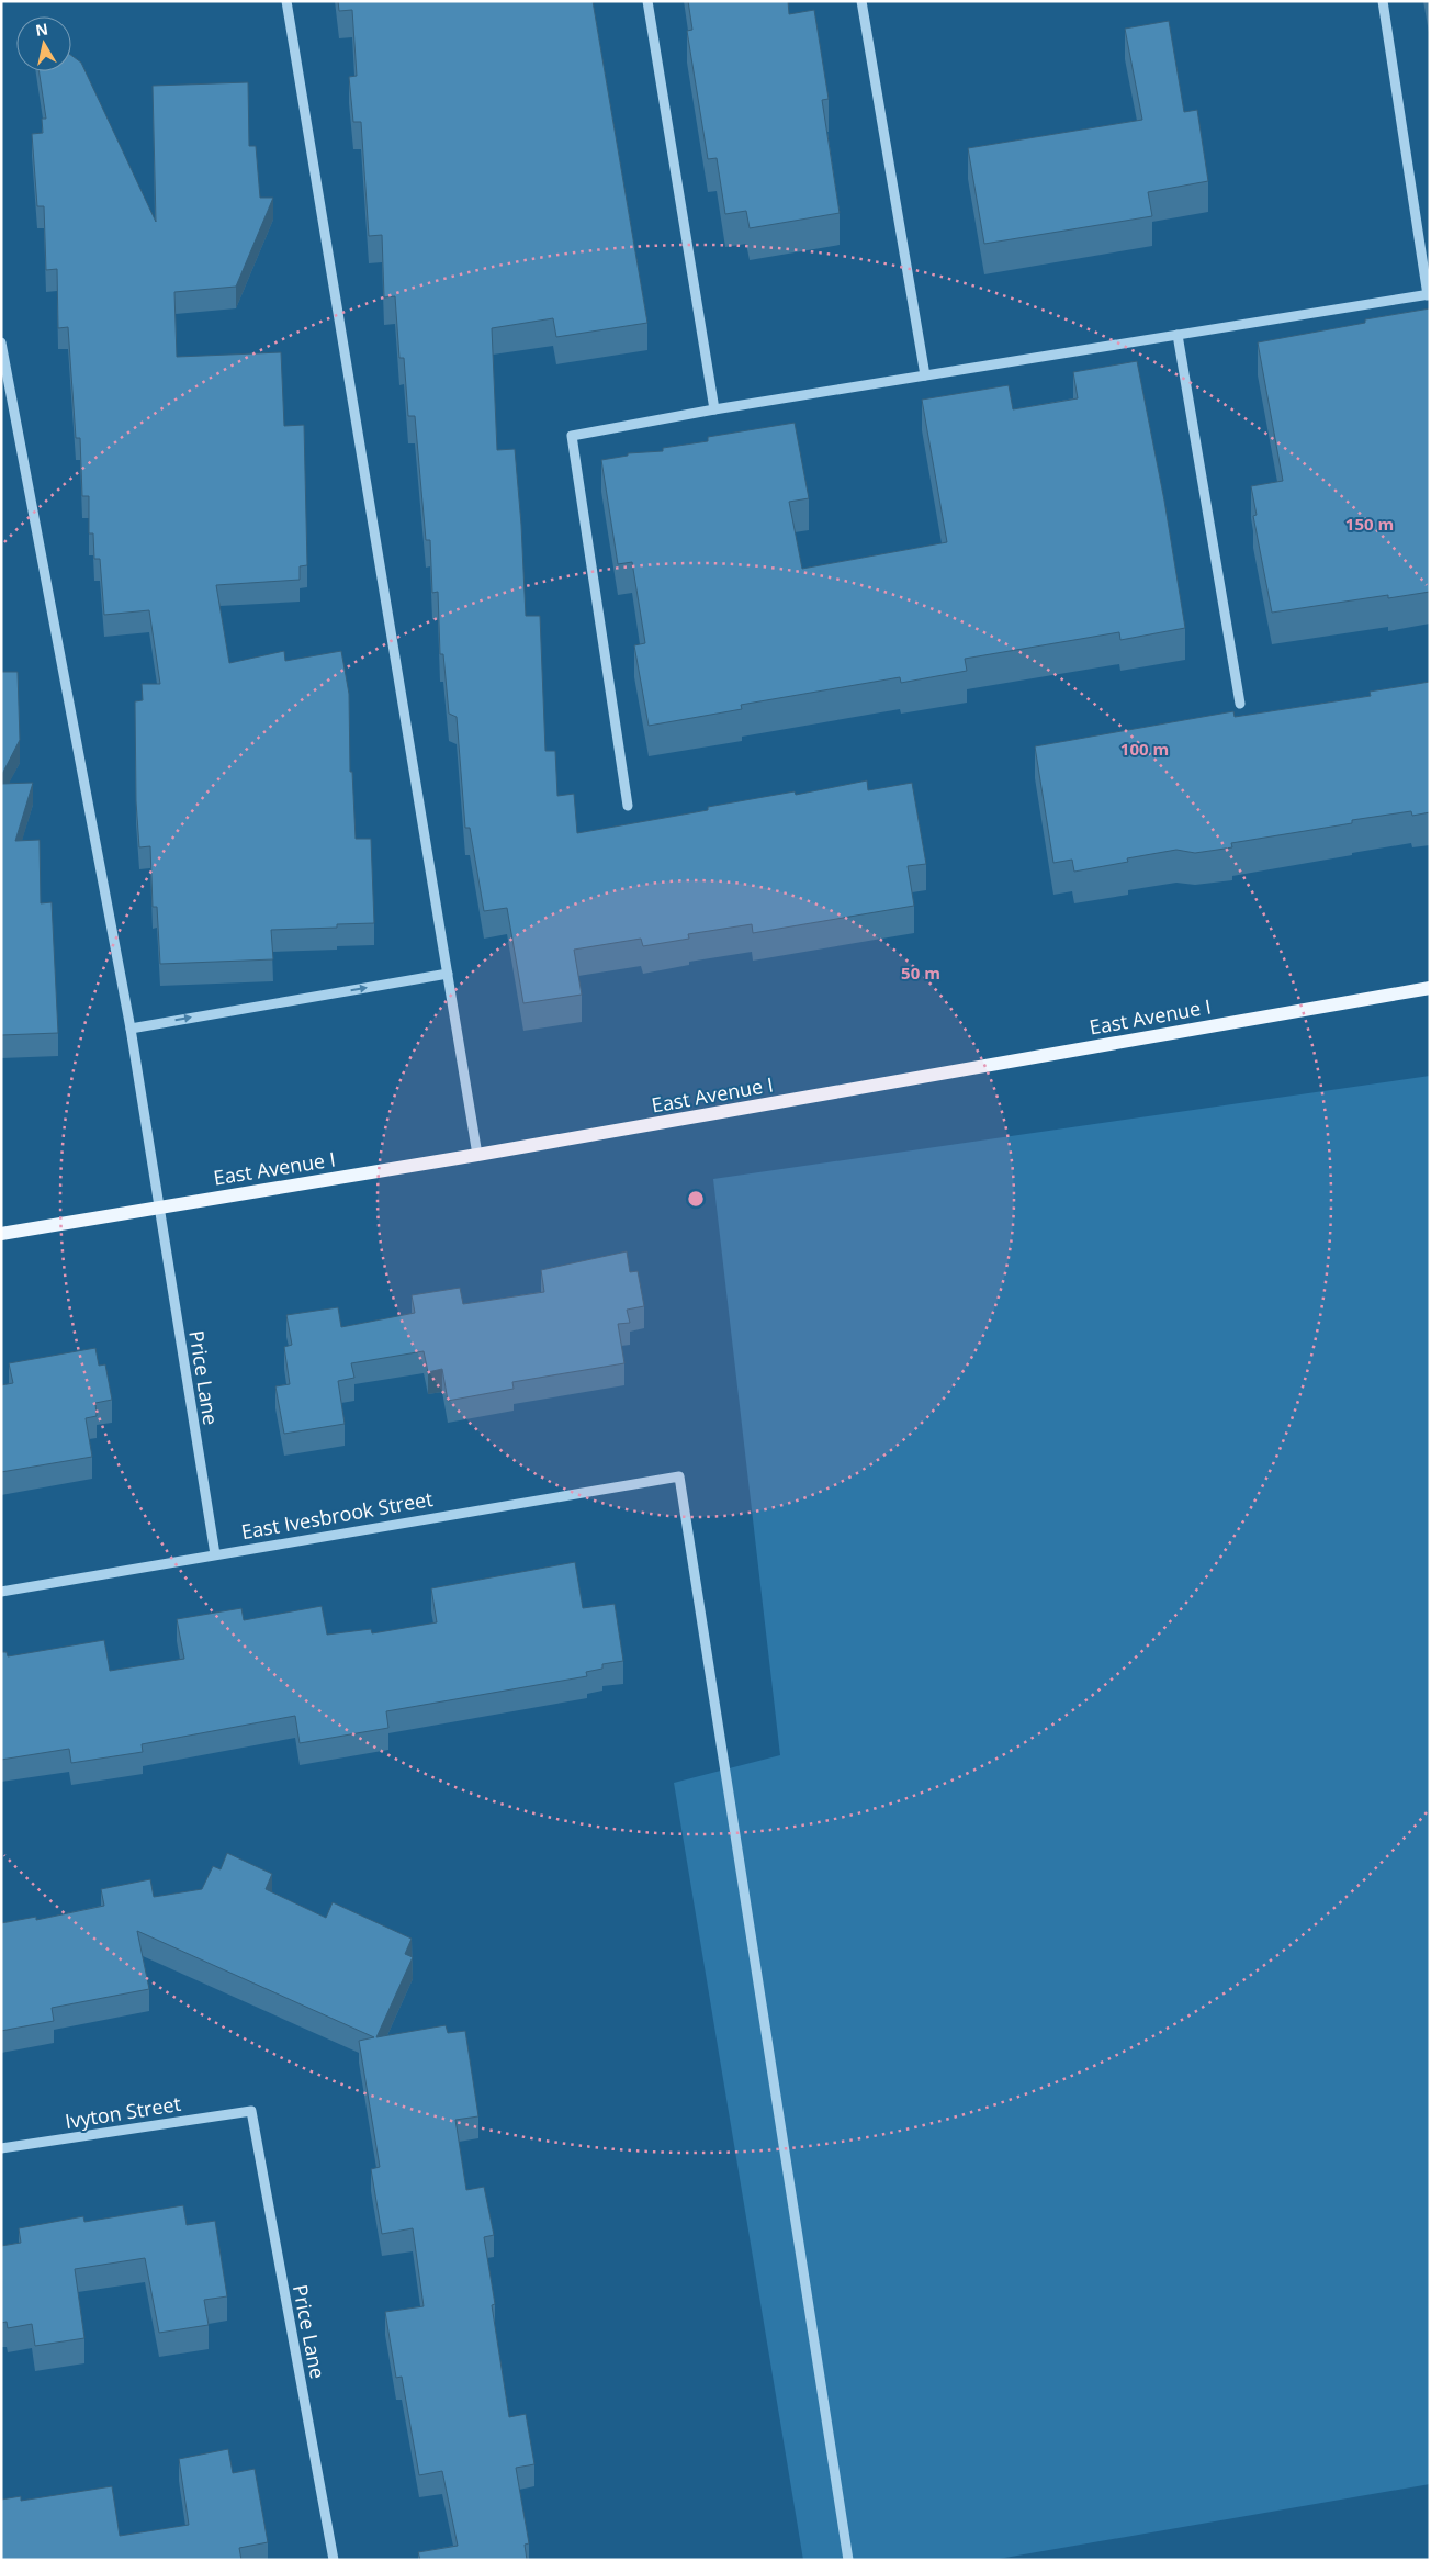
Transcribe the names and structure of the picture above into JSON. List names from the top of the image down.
{
  "streets": {
    "main road": ["East Avenue I"],
    "street": ["Price Lane", "East Ivesbrook Street", "Ivyton Street"]
  },
  "crossings": [
    ["East Avenue I", "Price Lane"],
    ["Price Lane", "East Ivesbrook Street"],
    ["Price Lane", "Ivyton Street"]
  ],
  "north": "top",
  "rings": ["150 m", "100 m", "50 m"]
}
